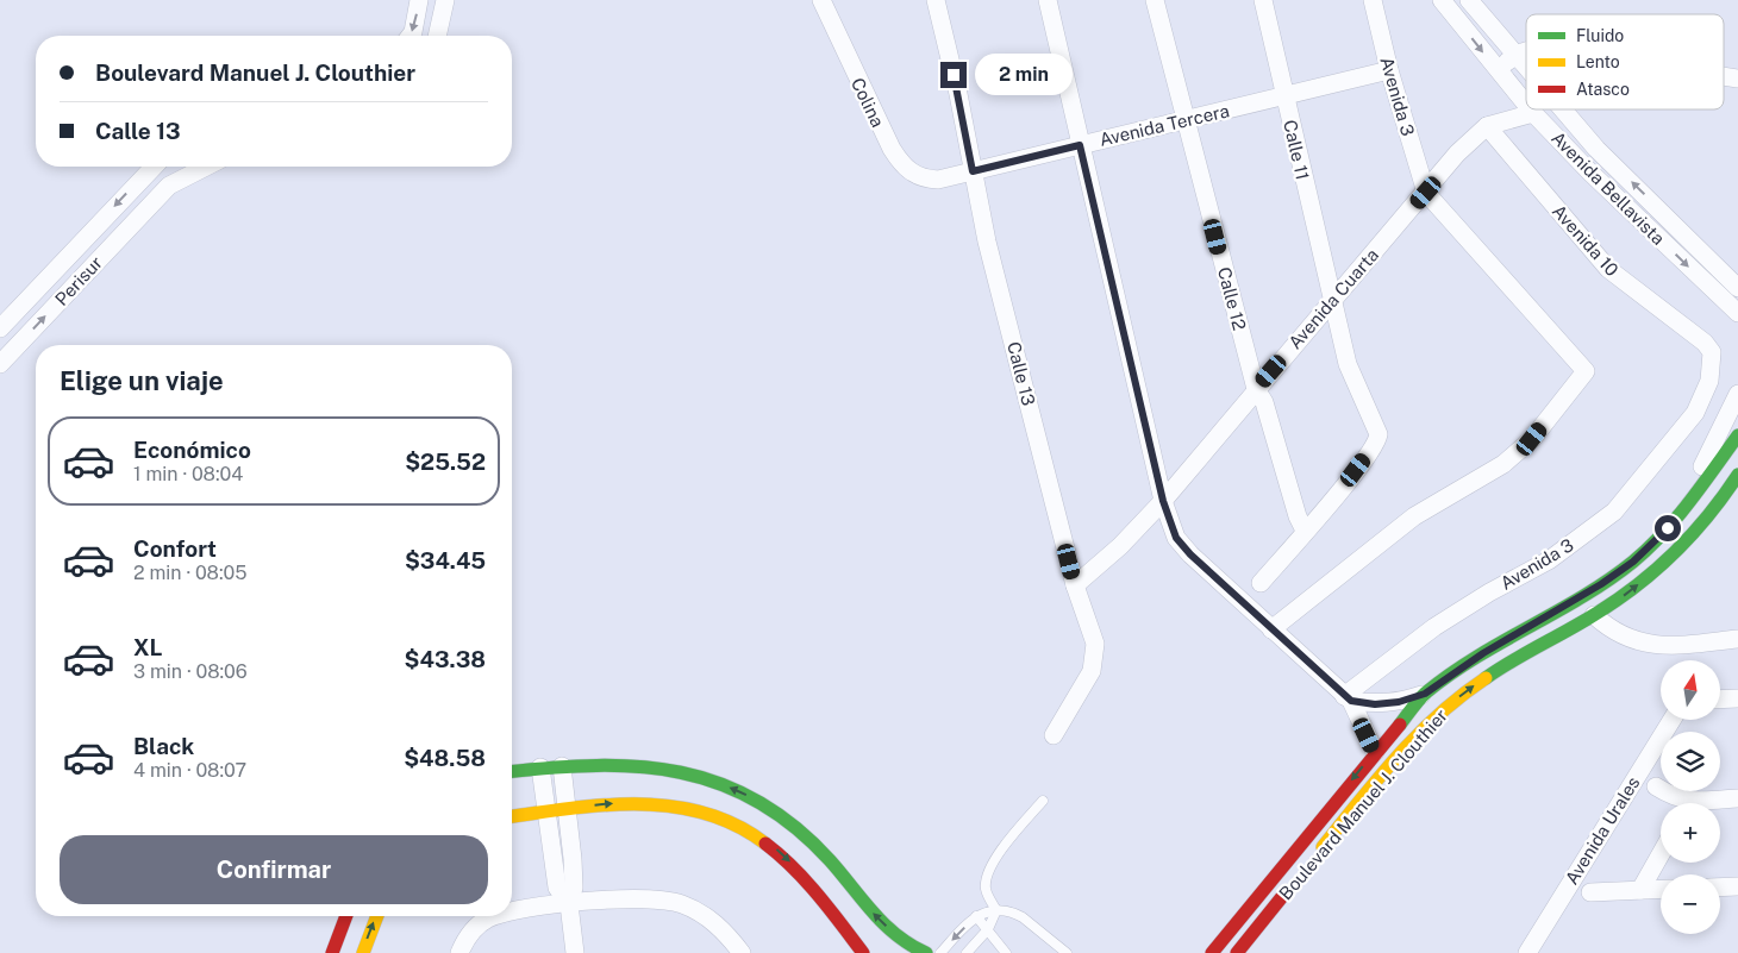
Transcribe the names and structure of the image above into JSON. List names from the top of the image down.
{
  "streets": {
    "main road": ["Boulevard Manuel J. Clouthier"],
    "street": [
      "Avenida 3",
      "Colina",
      "Avenida Tercera",
      "Calle 11",
      "Avenida Bellavista",
      "Avenida 10",
      "Perisur",
      "Calle 12",
      "Avenida Cuarta",
      "Calle 13",
      "Avenida Urales"
    ]
  },
  "crossings": [
    ["Avenida 3", "Avenida Tercera"],
    ["Avenida 3", "Avenida 10"],
    ["Avenida 3", "Avenida Cuarta"],
    ["Colina", "Avenida Tercera"],
    ["Avenida Tercera", "Calle 11"],
    ["Avenida Tercera", "Calle 12"],
    ["Avenida Tercera", "Calle 13"],
    ["Calle 11", "Calle 12"],
    ["Calle 11", "Avenida Cuarta"],
    ["Avenida Bellavista", "Avenida Cuarta"],
    ["Avenida 10", "Avenida Cuarta"],
    ["Calle 12", "Avenida Cuarta"],
    ["Avenida Cuarta", "Calle 13"]
  ],
  "legend": ["Fluido", "Lento", "Atasco"],
  "north": "top",
  "page": {
    "banner": ["Boulevard Manuel J. Clouthier", "Calle 13"],
    "bubble": "2 min",
    "heading": "Elige un viaje",
    "list": [
      {
        "name": "Económico",
        "note": "1 min · 08:04",
        "value": "$25.52"
      },
      {
        "name": "Confort",
        "note": "2 min · 08:05",
        "value": "$34.45"
      },
      {
        "name": "XL",
        "note": "3 min · 08:06",
        "value": "$43.38"
      },
      {
        "name": "Black",
        "note": "4 min · 08:07",
        "value": "$48.58"
      }
    ],
    "map_buttons": ["+", "−"],
    "buttons": "Confirmar"
  }
}
